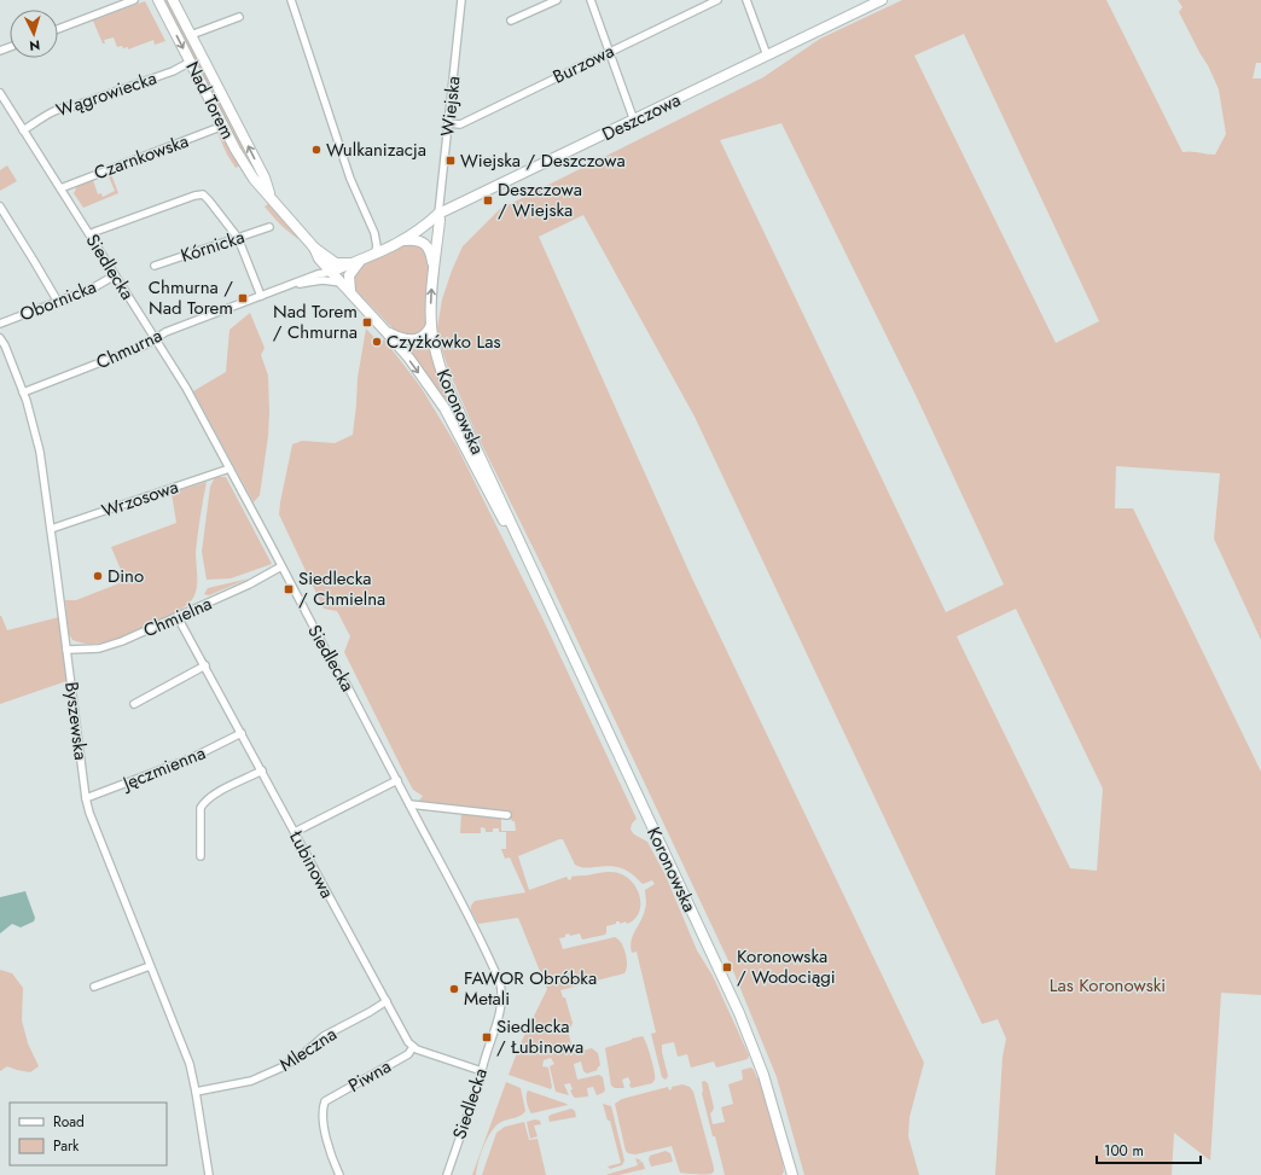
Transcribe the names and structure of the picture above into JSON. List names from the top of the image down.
{
  "streets": {
    "main road": [
      "Nad Torem",
      "Deszczowa",
      "Chmurna",
      "Koronowska"
    ],
    "street": [
      "Burzowa",
      "Wągrowiecka",
      "Wiejska",
      "Czarnkowska",
      "Kórnicka",
      "Siedlecka",
      "Obornicka",
      "Wrzosowa",
      "Chmielna",
      "Byszewska",
      "Jęczmienna",
      "Łubinowa",
      "Mleczna",
      "Piwna"
    ]
  },
  "crossings": [
    ["Burzowa", "Wiejska"],
    ["Wągrowiecka", "Nad Torem"],
    ["Wągrowiecka", "Siedlecka"],
    ["Nad Torem", "Deszczowa"],
    ["Nad Torem", "Czarnkowska"],
    ["Nad Torem", "Chmurna"],
    ["Nad Torem", "Koronowska"],
    ["Wiejska", "Deszczowa"],
    ["Wiejska", "Koronowska"],
    ["Deszczowa", "Chmurna"],
    ["Deszczowa", "Koronowska"],
    ["Czarnkowska", "Siedlecka"],
    ["Siedlecka", "Obornicka"],
    ["Siedlecka", "Chmurna"],
    ["Siedlecka", "Wrzosowa"],
    ["Siedlecka", "Chmielna"],
    ["Chmurna", "Koronowska"],
    ["Chmurna", "Byszewska"],
    ["Wrzosowa", "Byszewska"],
    ["Chmielna", "Byszewska"],
    ["Chmielna", "Łubinowa"],
    ["Byszewska", "Jęczmienna"],
    ["Byszewska", "Mleczna"],
    ["Jęczmienna", "Łubinowa"],
    ["Łubinowa", "Mleczna"],
    ["Łubinowa", "Piwna"]
  ],
  "parks": ["Las Koronowski"],
  "places": {
    "other": [
      "Wulkanizacja",
      "Czyżkówko Las",
      "Dino",
      "FAWOR Obróbka Metali"
    ],
    "transit": [
      "Wiejska / Deszczowa",
      "Deszczowa / Wiejska",
      "Chmurna / Nad Torem",
      "Nad Torem / Chmurna",
      "Siedlecka / Chmielna",
      "Koronowska / Wodociągi",
      "Siedlecka / Łubinowa"
    ]
  },
  "legend": ["Road", "Park"],
  "scale_bar": "100 m",
  "north": "bottom"
}
